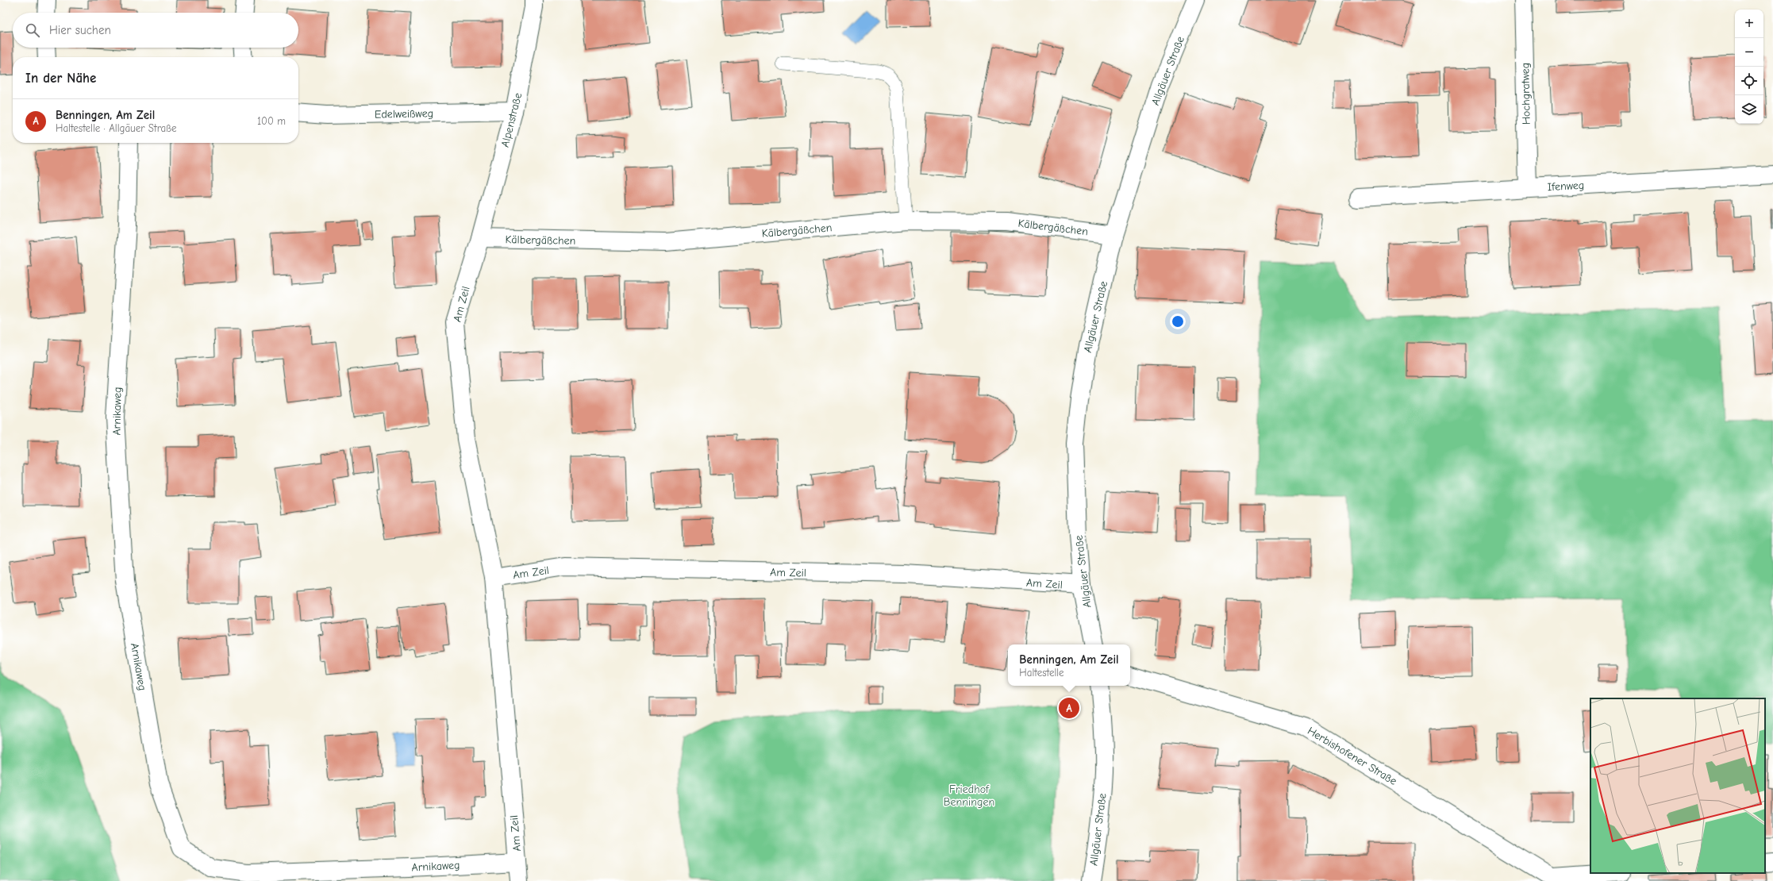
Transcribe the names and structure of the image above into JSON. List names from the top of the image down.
{
  "streets": {
    "street": [
      "Allgäuer Straße",
      "Hochgratweg",
      "Edelweißweg",
      "Alpenstraße",
      "Ifenweg",
      "Kälbergäßchen",
      "Am Zeil",
      "Arnikaweg",
      "Herbishofener Straße"
    ]
  },
  "crossings": [
    ["Allgäuer Straße", "Kälbergäßchen"],
    ["Allgäuer Straße", "Am Zeil"],
    ["Hochgratweg", "Ifenweg"],
    ["Edelweißweg", "Alpenstraße"],
    ["Alpenstraße", "Kälbergäßchen"],
    ["Alpenstraße", "Am Zeil"],
    ["Kälbergäßchen", "Am Zeil"],
    ["Am Zeil", "Arnikaweg"]
  ],
  "parks": ["Friedhof Benningen"],
  "page": {
    "map_buttons": ["+", "−"],
    "search": "Hier suchen",
    "heading": "In der Nähe",
    "list": [
      {
        "mark": "A",
        "name": "Benningen, Am Zeil",
        "note": "Haltestelle · Allgäuer Straße",
        "value": "100 m"
      }
    ],
    "popup": ["Benningen, Am Zeil", "Haltestelle"],
    "pins": "A"
  }
}
